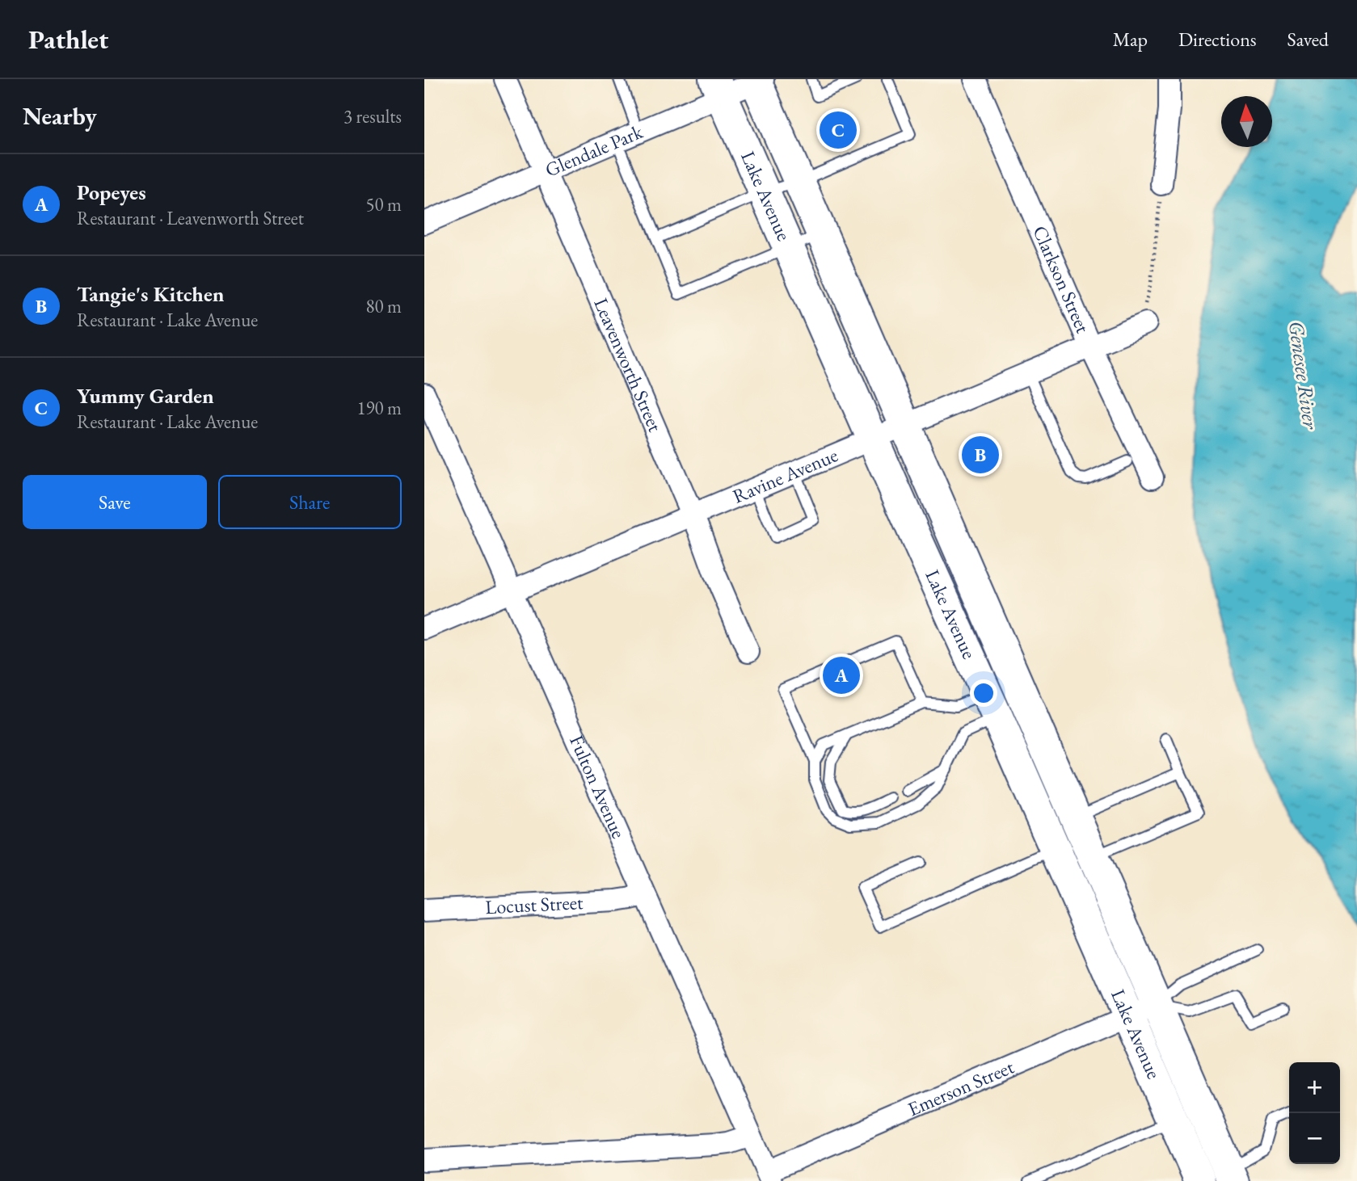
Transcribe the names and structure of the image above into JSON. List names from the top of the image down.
{
  "streets": {
    "main road": ["Lake Avenue"],
    "street": [
      "Glendale Park",
      "Clarkson Street",
      "Leavenworth Street",
      "Ravine Avenue",
      "Fulton Avenue",
      "Locust Street",
      "Emerson Street"
    ]
  },
  "crossings": [
    ["Glendale Park", "Lake Avenue"],
    ["Glendale Park", "Leavenworth Street"],
    ["Lake Avenue", "Ravine Avenue"],
    ["Lake Avenue", "Emerson Street"],
    ["Clarkson Street", "Ravine Avenue"],
    ["Leavenworth Street", "Ravine Avenue"],
    ["Ravine Avenue", "Fulton Avenue"],
    ["Fulton Avenue", "Locust Street"],
    ["Fulton Avenue", "Emerson Street"]
  ],
  "water": ["Genesee River"],
  "north": "top",
  "page": {
    "header": "Pathlet",
    "nav": ["Map", "Directions", "Saved"],
    "heading": ["Nearby", "3 results"],
    "pins": ["C", "B", "A"],
    "list": [
      {
        "mark": "A",
        "name": "Popeyes",
        "note": "Restaurant · Leavenworth Street",
        "value": "50 m"
      },
      {
        "mark": "B",
        "name": "Tangie's Kitchen",
        "note": "Restaurant · Lake Avenue",
        "value": "80 m"
      },
      {
        "mark": "C",
        "name": "Yummy Garden",
        "note": "Restaurant · Lake Avenue",
        "value": "190 m"
      }
    ],
    "buttons": ["Save", "Share"],
    "map_buttons": ["+", "−"]
  }
}
